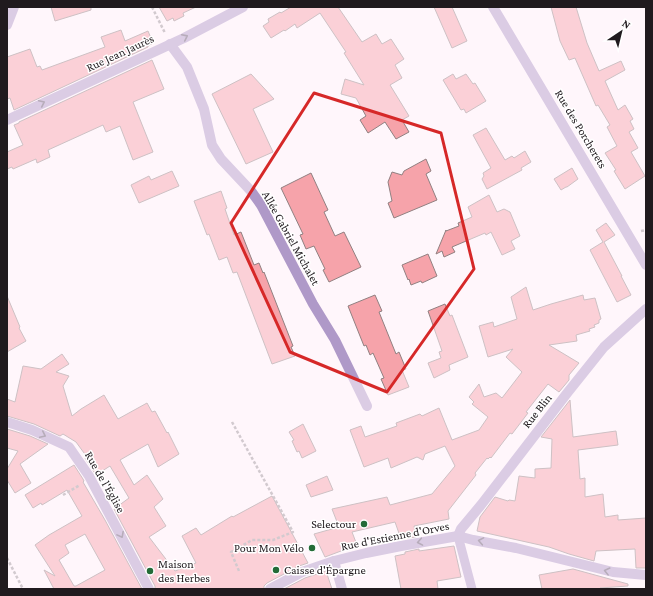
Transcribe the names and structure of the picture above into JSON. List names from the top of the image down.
{
  "streets": {
    "street": [
      "Rue Jean Jaurès",
      "Rue des Porcherets",
      "Allée Gabriel Michalet",
      "Rue Blin",
      "Rue de l'Église",
      "Rue d'Estienne d'Orves"
    ]
  },
  "crossings": [
    ["Rue Jean Jaurès", "Allée Gabriel Michalet"],
    ["Rue Blin", "Rue d'Estienne d'Orves"]
  ],
  "one_way": ["Rue Jean Jaurès", "Rue de l'Église", "Rue d'Estienne d'Orves"],
  "places": [
    "Selectour",
    "Pour Mon Vélo",
    "Caisse d'Épargne",
    "Maison des Herbes"
  ],
  "north": "top right"
}
